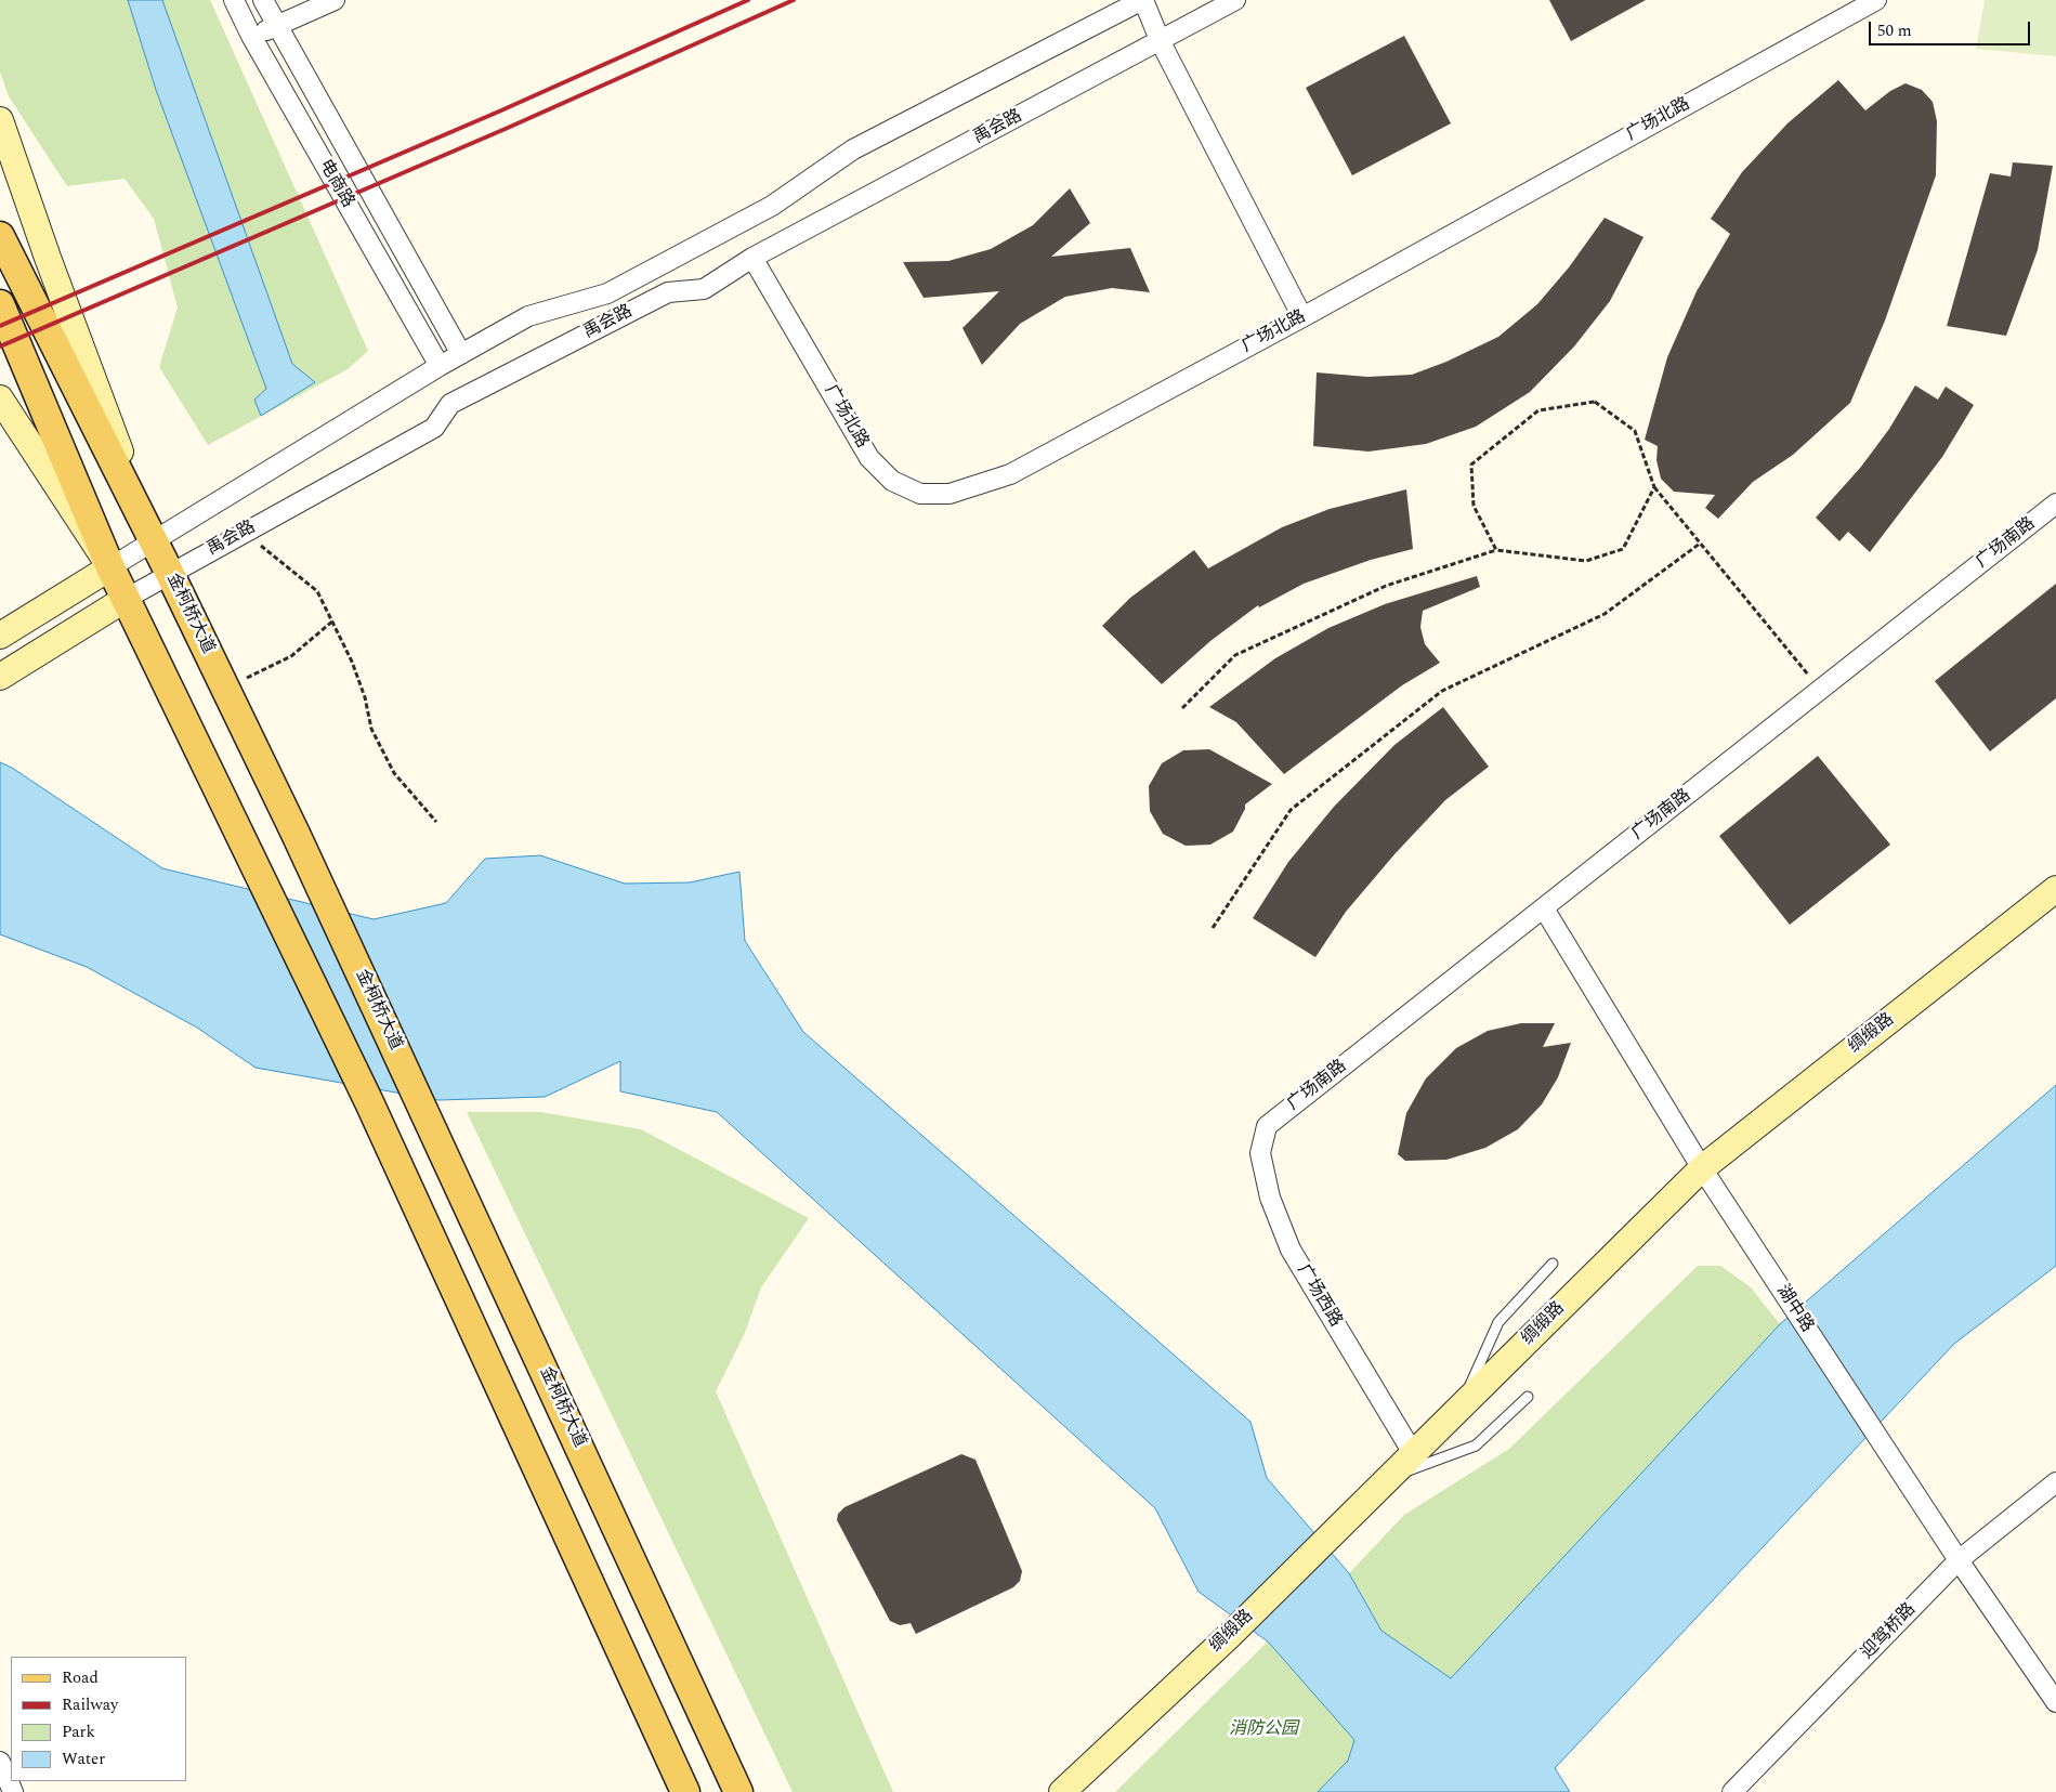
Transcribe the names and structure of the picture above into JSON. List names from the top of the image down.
{
  "streets": {
    "main road": ["金柯桥大道"],
    "street": [
      "广场北路",
      "禹会路",
      "电商路",
      "广场南路",
      "绸缎路",
      "广场西路",
      "湖中路",
      "迎驾桥路"
    ]
  },
  "crossings": [
    ["广场北路", "禹会路"],
    ["禹会路", "电商路"],
    ["禹会路", "金柯桥大道"],
    ["广场南路", "广场西路"],
    ["广场南路", "湖中路"],
    ["绸缎路", "广场西路"],
    ["绸缎路", "湖中路"],
    ["湖中路", "迎驾桥路"]
  ],
  "parks": ["消防公园"],
  "legend": [
    "Road",
    "Railway",
    "Park",
    "Water"
  ],
  "scale_bar": "50 m"
}
